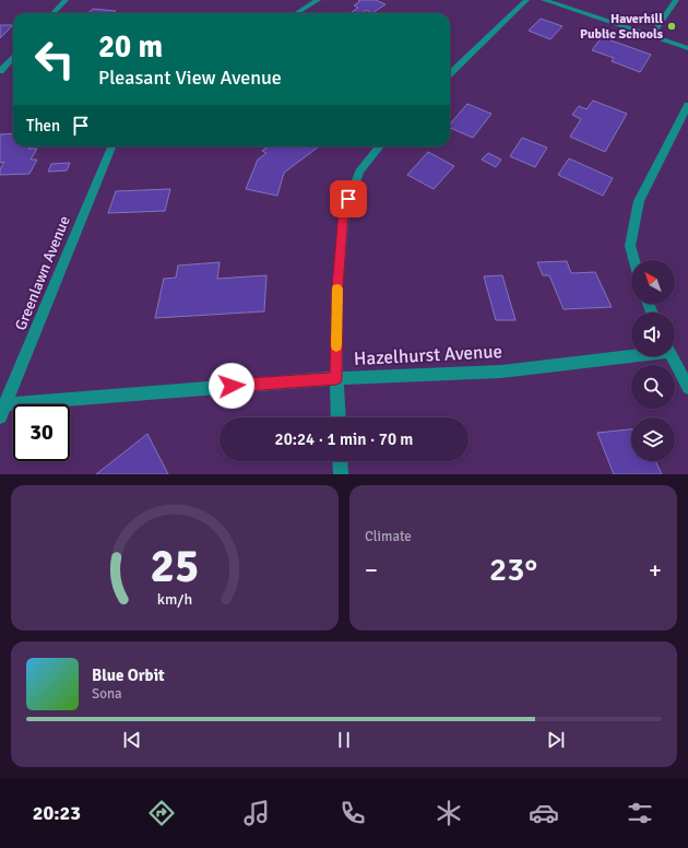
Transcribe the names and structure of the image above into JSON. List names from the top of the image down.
{
  "streets": {
    "street": ["Greenlawn Avenue", "Hazelhurst Avenue"]
  },
  "crossings": [
    ["Greenlawn Avenue", "Hazelhurst Avenue"]
  ],
  "places": ["Haverhill Public Schools"],
  "north": "top left",
  "page": {
    "turn": ["20 m", "Pleasant View Avenue"],
    "then": "Then",
    "limit": "30",
    "trip": "20:24 · 1 min · 70 m",
    "tile": "Climate",
    "heat": ["−", "23°", "+"],
    "song": ["Blue Orbit", "Sona"],
    "tabs": "20:23",
    "gauge": ["25", "km/h"]
  }
}
